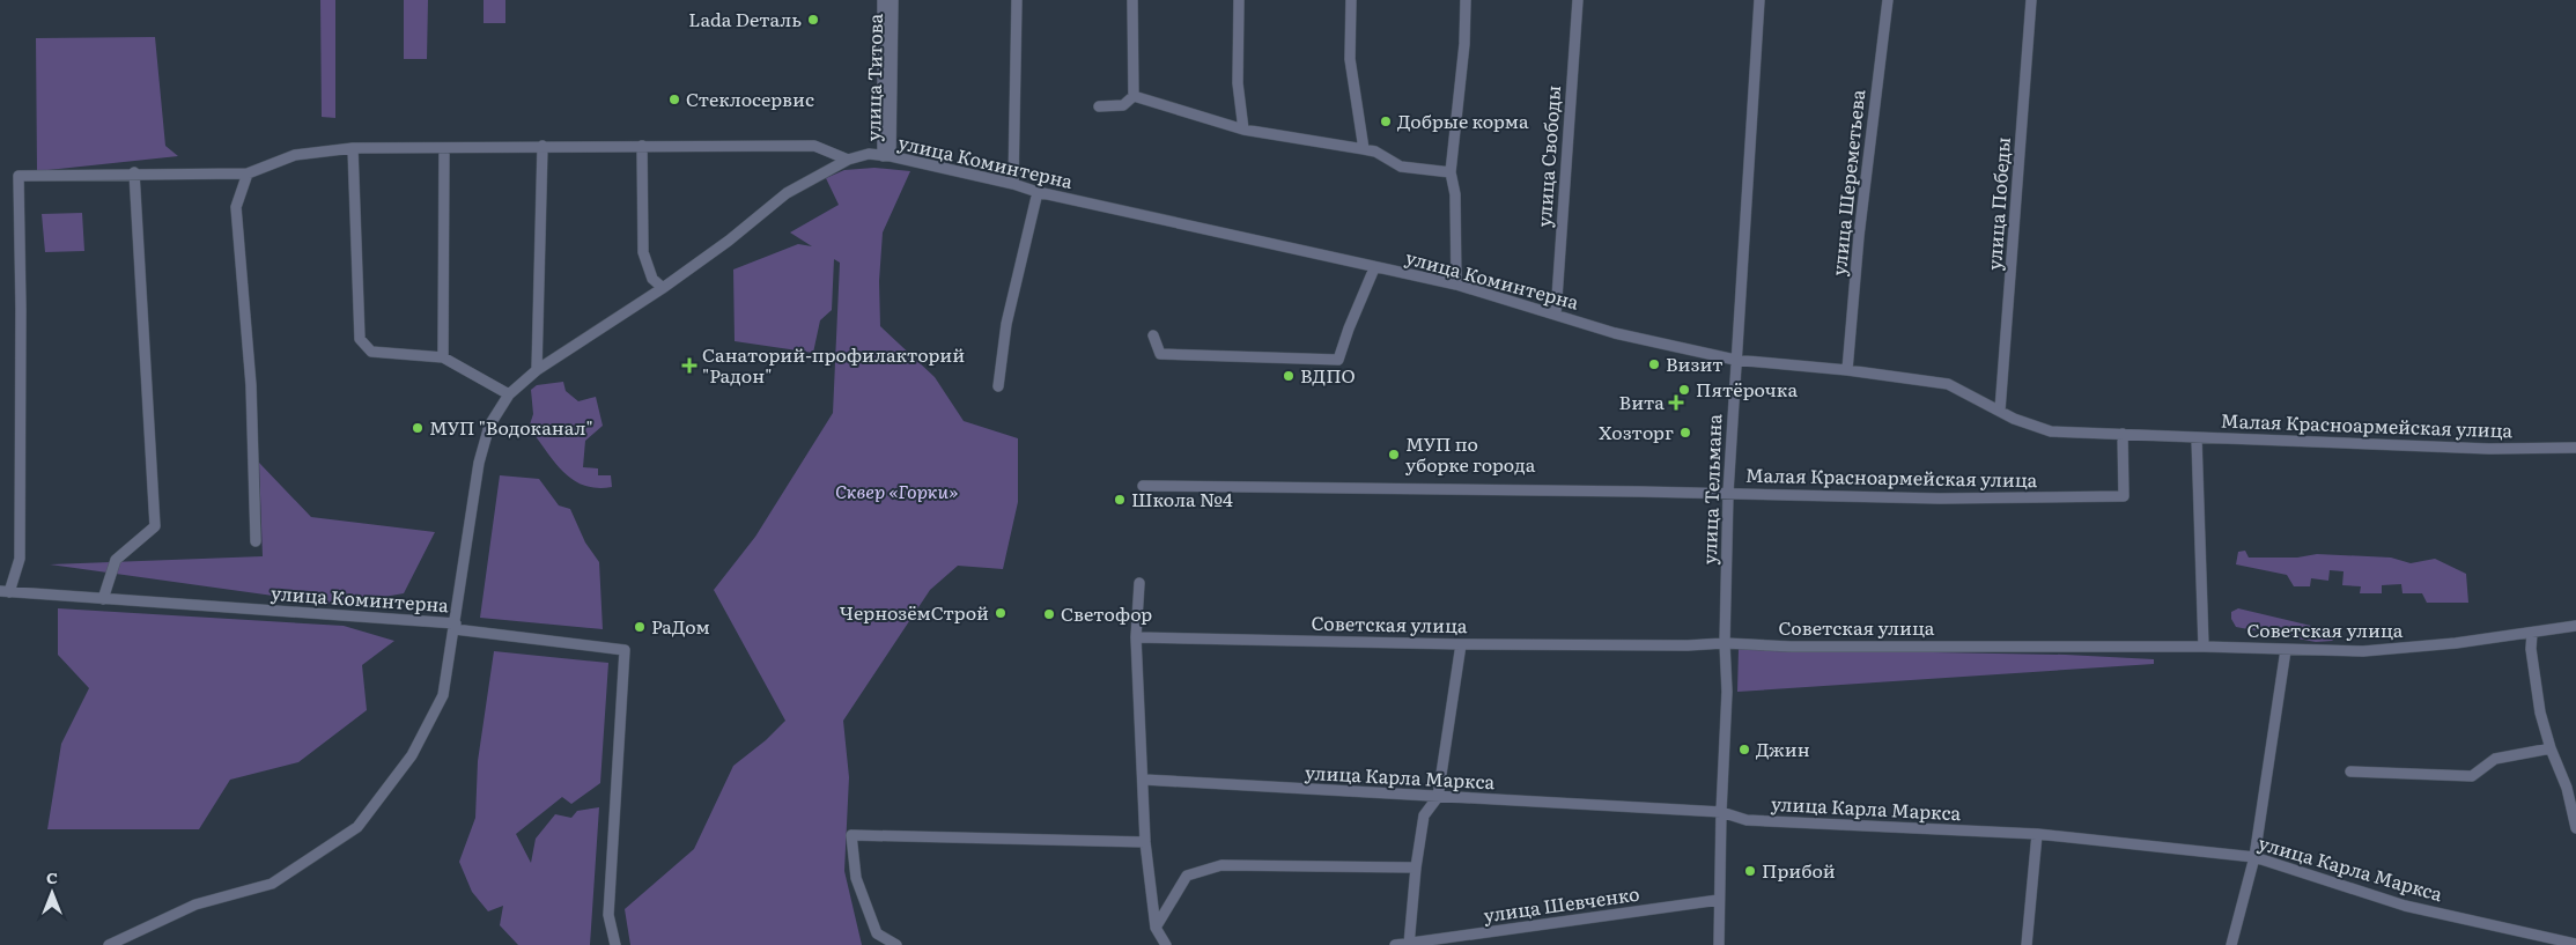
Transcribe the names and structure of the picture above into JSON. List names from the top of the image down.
{
  "streets": {
    "street": [
      "улица Титова",
      "улица Свободы",
      "улица Коминтерна",
      "улица Шереметьева",
      "улица Победы",
      "Малая Красноармейская улица",
      "улица Тельмана",
      "Советская улица",
      "улица Карла Маркса",
      "улица Шевченко"
    ]
  },
  "crossings": [
    ["улица Титова", "улица Коминтерна"],
    ["улица Свободы", "улица Коминтерна"],
    ["улица Коминтерна", "улица Шереметьева"],
    ["улица Коминтерна", "улица Победы"],
    ["улица Коминтерна", "Малая Красноармейская улица"],
    ["улица Коминтерна", "улица Тельмана"],
    ["Малая Красноармейская улица", "улица Тельмана"],
    ["улица Тельмана", "Советская улица"],
    ["улица Тельмана", "улица Карла Маркса"],
    ["улица Тельмана", "улица Шевченко"]
  ],
  "parks": ["Сквер «Горки»"],
  "places": {
    "other": [
      "Lada Dеталь",
      "Стеклосервис",
      "Добрые корма",
      "Визит",
      "ВДПО",
      "Пятёрочка",
      "МУП \"Водоканал\"",
      "Хозторг",
      "МУП по уборке города",
      "Школа №4",
      "ЧернозёмСтрой",
      "Светофор",
      "РаДом",
      "Джин",
      "Прибой"
    ],
    "health": ["Санаторий-профилакторий \"Радон\"", "Вита"]
  },
  "north": "top"
}
